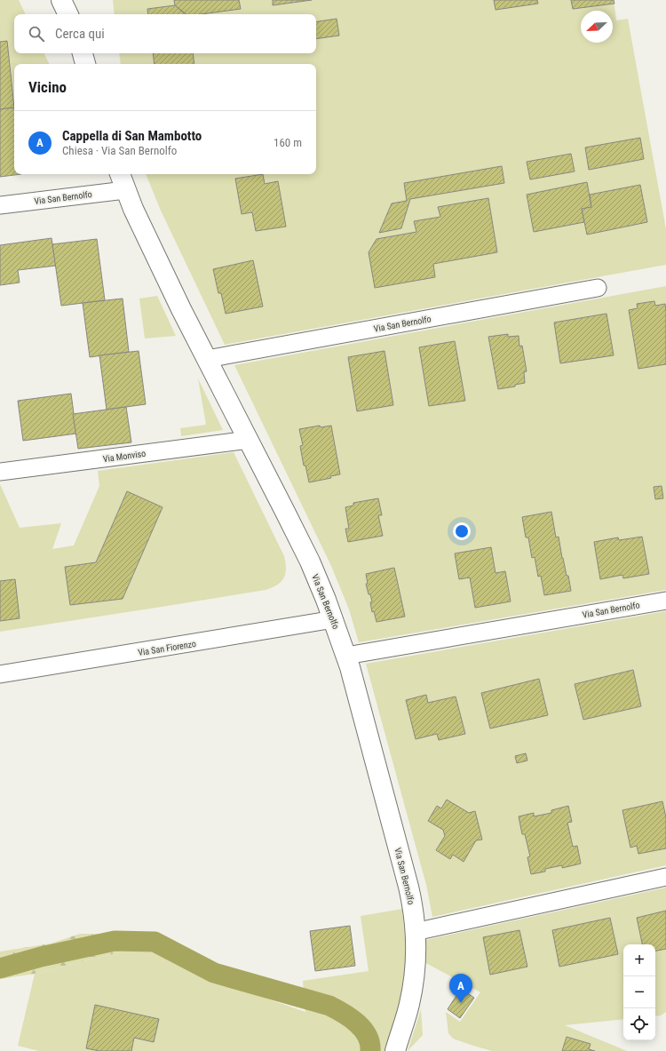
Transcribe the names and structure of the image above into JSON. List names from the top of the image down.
{
  "streets": {
    "street": ["Via San Bernolfo", "Via Monviso", "Via San Fiorenzo"]
  },
  "crossings": [
    ["Via San Bernolfo", "Via Monviso"],
    ["Via San Bernolfo", "Via San Fiorenzo"]
  ],
  "north": "bottom left",
  "page": {
    "search": "Cerca qui",
    "heading": "Vicino",
    "list": [
      {
        "mark": "A",
        "name": "Cappella di San Mambotto",
        "note": "Chiesa · Via San Bernolfo",
        "value": "160 m"
      }
    ],
    "map_buttons": ["+", "−"],
    "pins": "A"
  }
}
